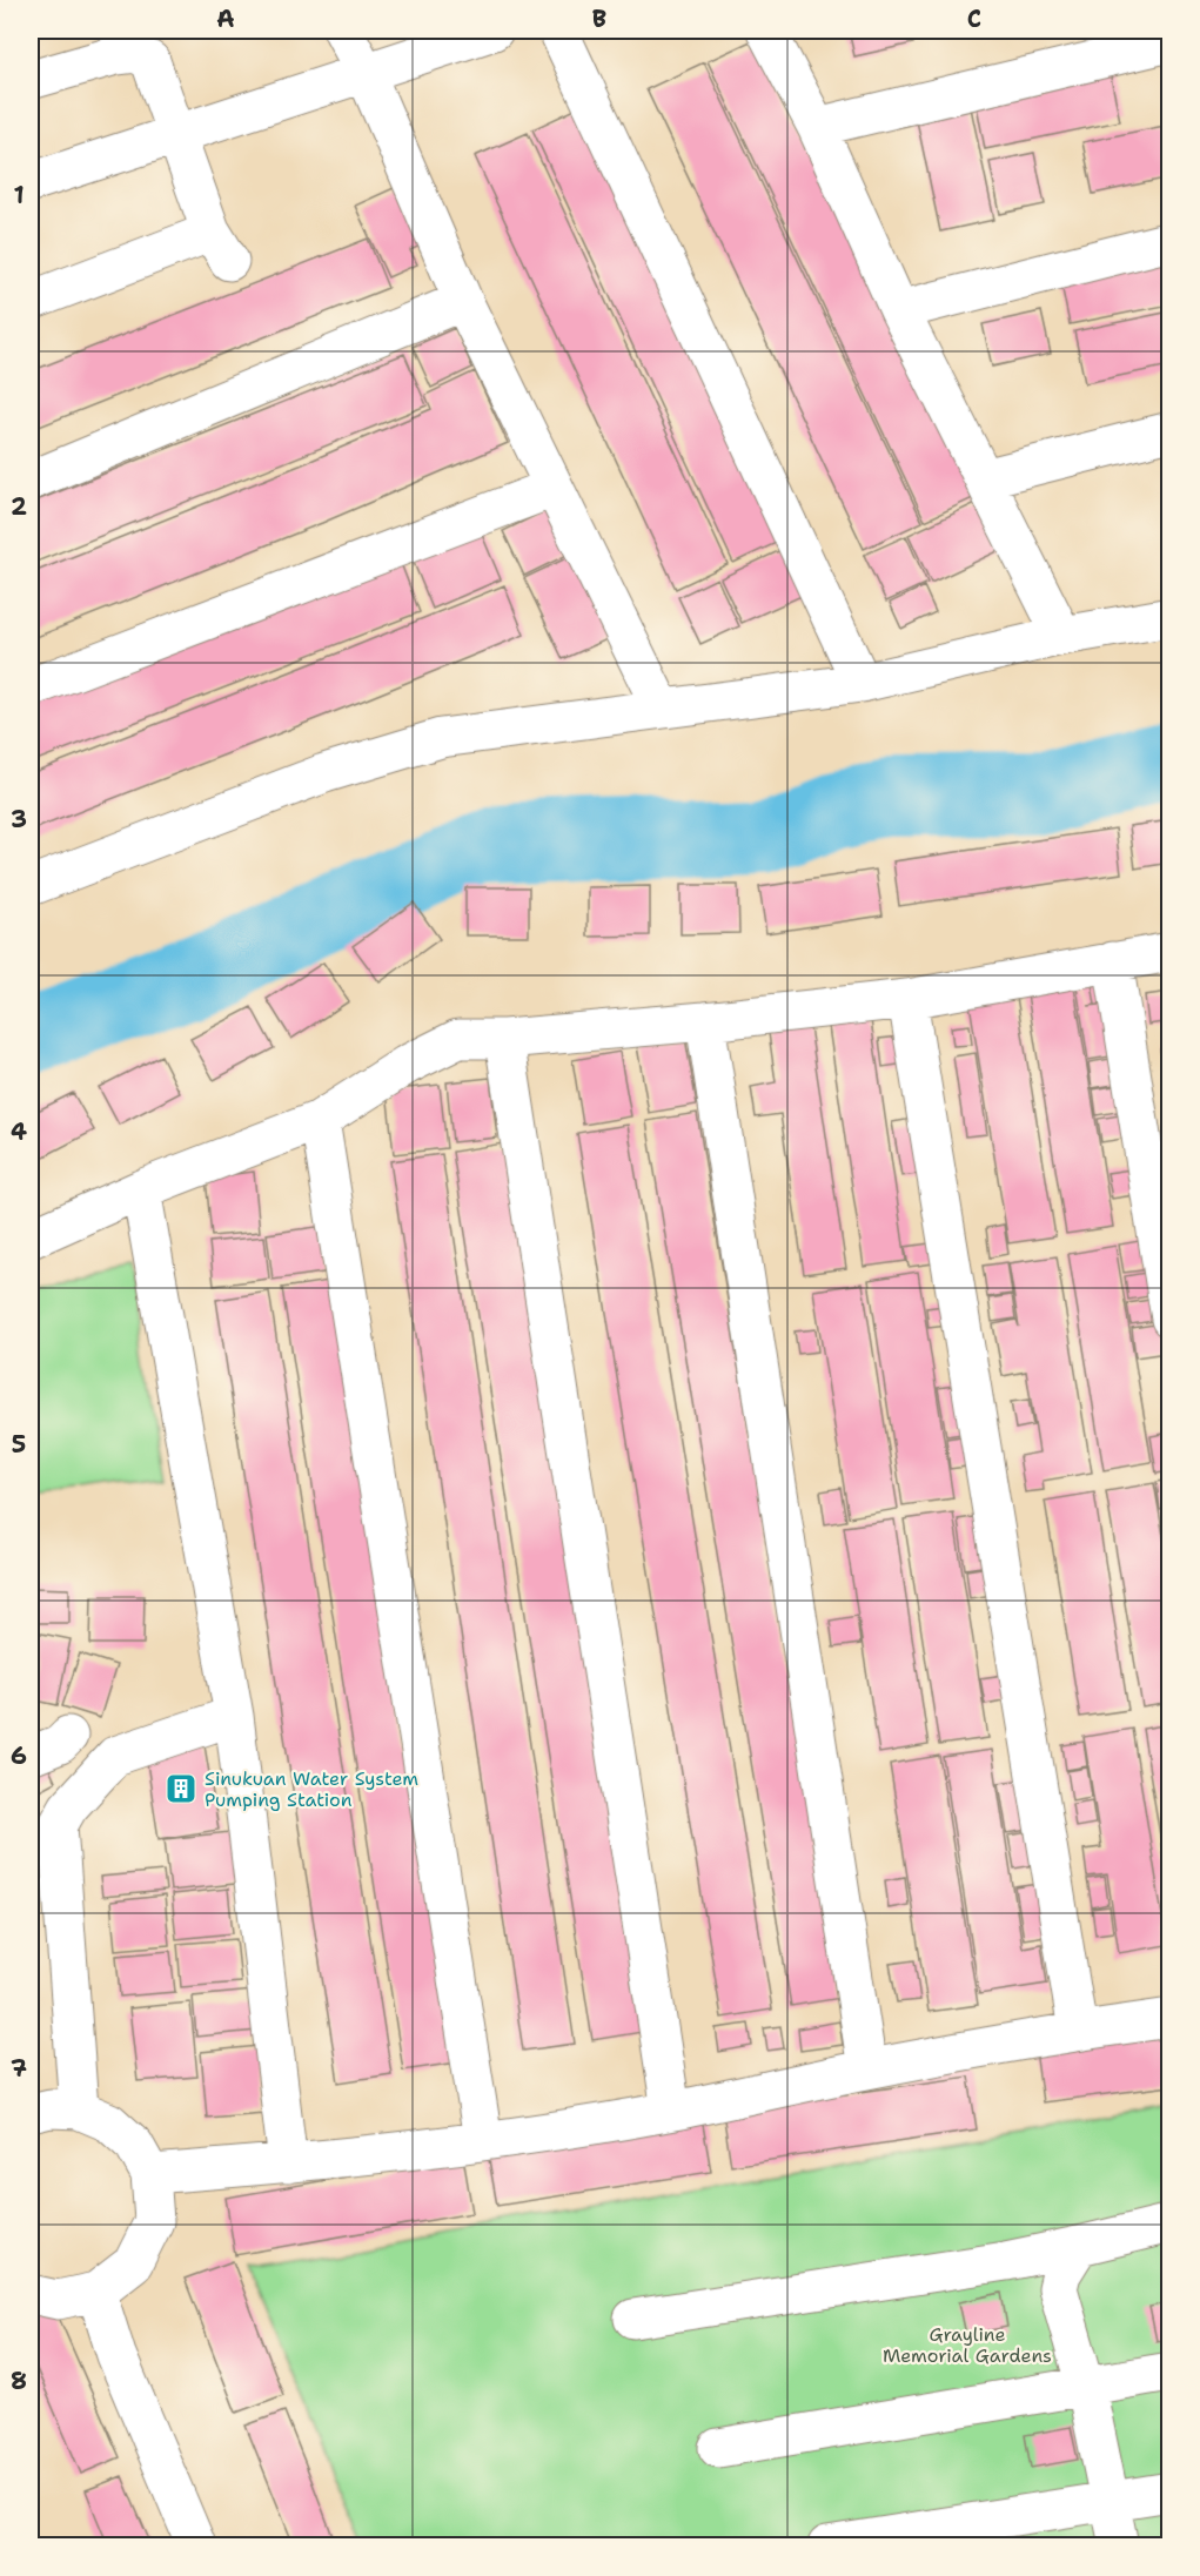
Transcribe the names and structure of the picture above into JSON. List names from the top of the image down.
{
  "parks": ["Grayline Memorial Gardens"],
  "places": {
    "building": ["Sinukuan Water System Pumping Station"]
  },
  "grid": {
    "columns": ["A", "B", "C"],
    "rows": [
      "1",
      "2",
      "3",
      "4",
      "5",
      "6",
      "7",
      "8"
    ]
  }
}
